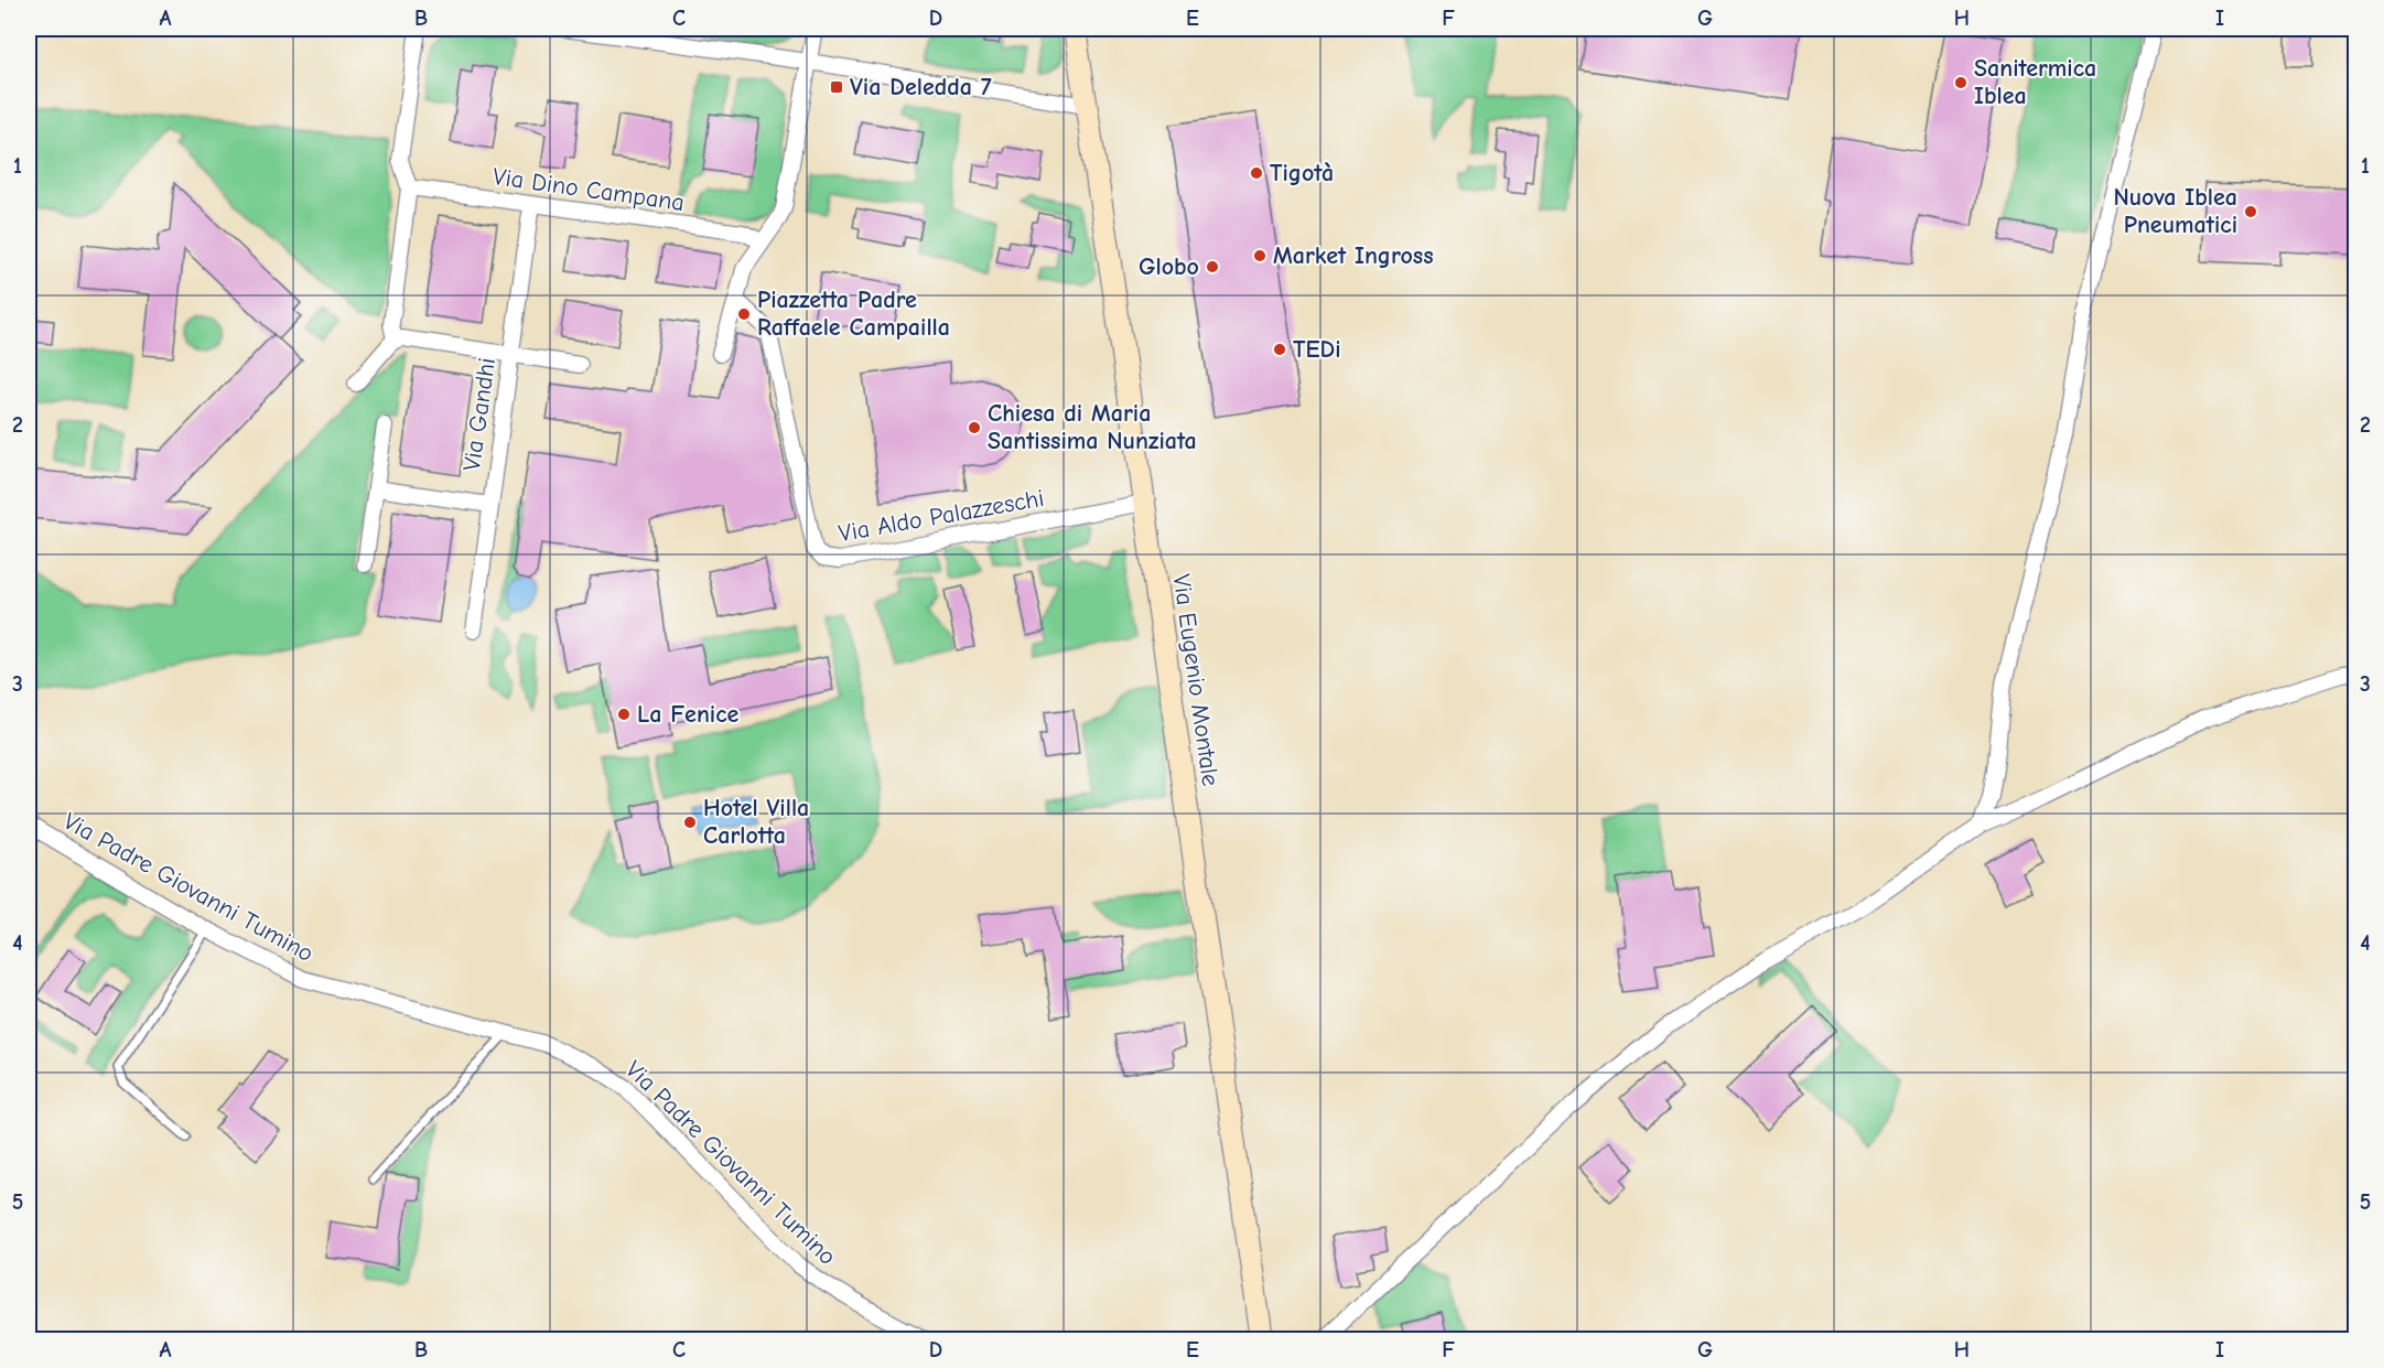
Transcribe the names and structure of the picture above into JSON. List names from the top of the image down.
{
  "streets": {
    "main road": ["Via Eugenio Montale"],
    "street": [
      "Via Dino Campana",
      "Via Gandhi",
      "Via Aldo Palazzeschi",
      "Via Padre Giovanni Tumino"
    ]
  },
  "crossings": [
    ["Via Dino Campana", "Via Gandhi"],
    ["Via Aldo Palazzeschi", "Via Eugenio Montale"]
  ],
  "places": {
    "other": [
      "Sanitermica Iblea",
      "Tigotà",
      "Nuova Iblea Pneumatici",
      "Market Ingross",
      "Globo",
      "Piazzetta Padre Raffaele Campailla",
      "TEDi",
      "Chiesa di Maria Santissima Nunziata",
      "La Fenice",
      "Hotel Villa Carlotta"
    ],
    "transit": ["Via Deledda 7"]
  },
  "grid": {
    "columns": [
      "A",
      "B",
      "C",
      "D",
      "E",
      "F",
      "G",
      "H",
      "I"
    ],
    "rows": [
      "1",
      "2",
      "3",
      "4",
      "5"
    ]
  }
}
